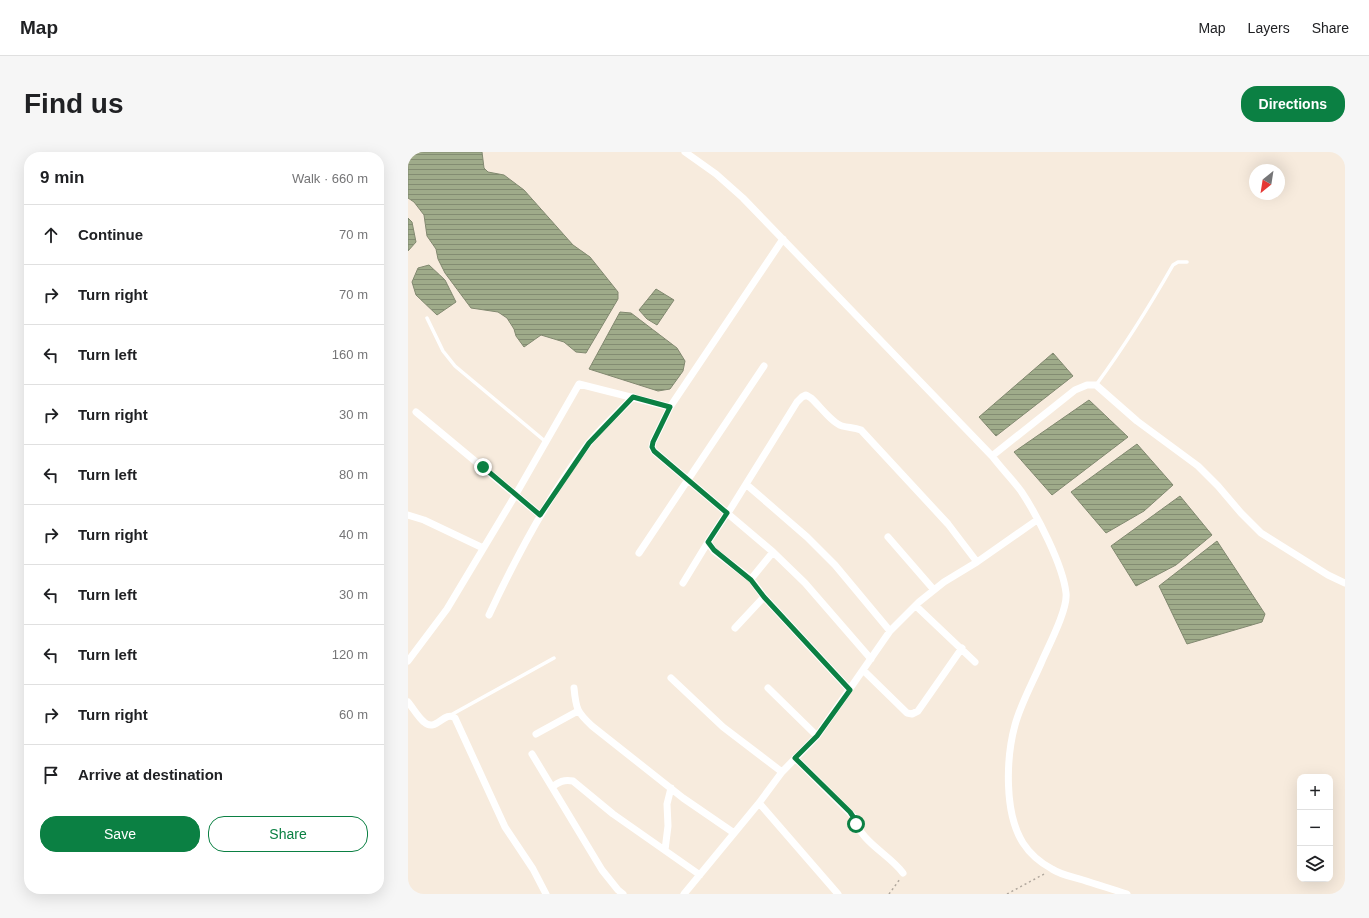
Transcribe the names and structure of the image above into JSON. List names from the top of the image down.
{
  "north": "bottom left",
  "page": {
    "header": "Map",
    "nav": ["Map", "Layers", "Share"],
    "buttons": [
      "Directions",
      ["Save", "Share"]
    ],
    "title": "Find us",
    "heading": ["9 min", "Walk · 660 m"],
    "list": [
      ["Continue", "70 m"],
      ["Turn right", "70 m"],
      ["Turn left", "160 m"],
      ["Turn right", "30 m"],
      ["Turn left", "80 m"],
      ["Turn right", "40 m"],
      ["Turn left", "30 m"],
      ["Turn left", "120 m"],
      ["Turn right", "60 m"],
      "Arrive at destination"
    ],
    "map_buttons": ["+", "−"]
  }
}
